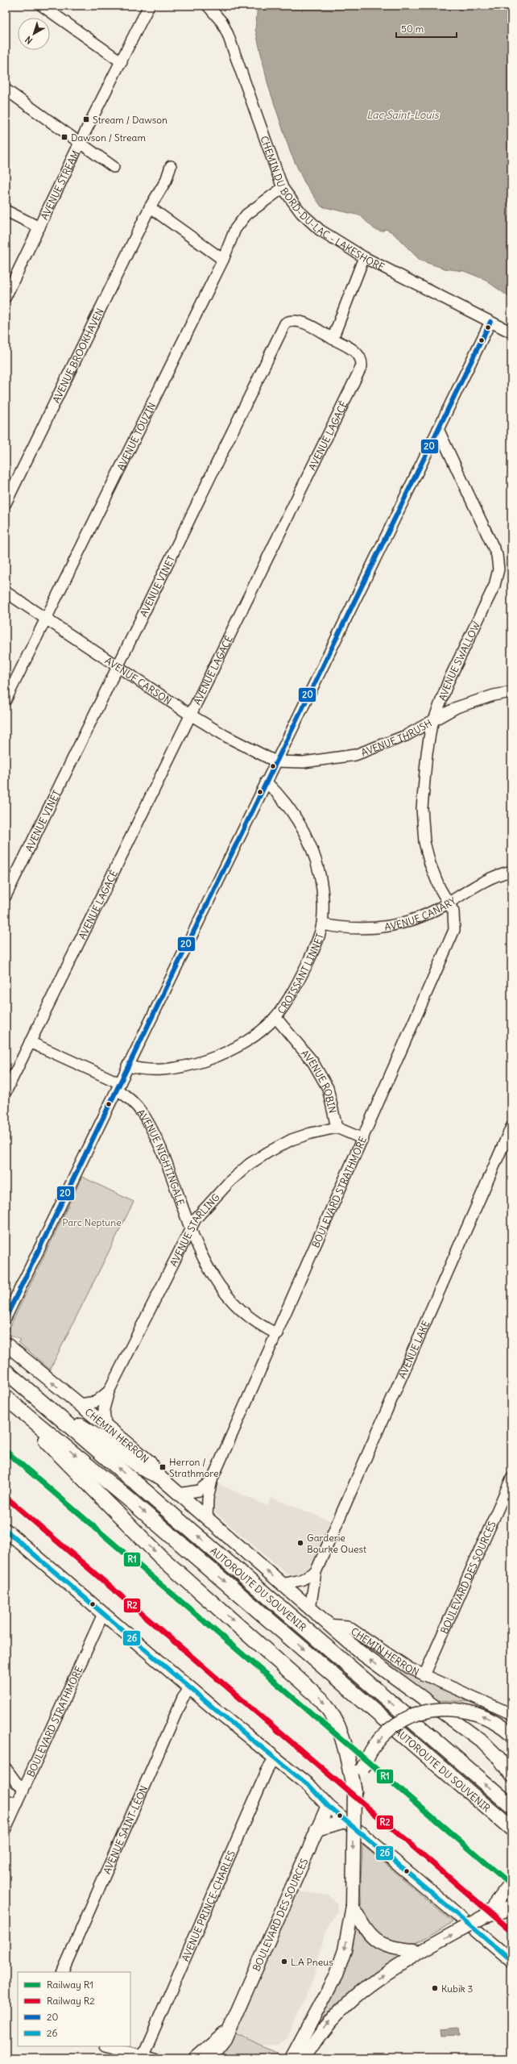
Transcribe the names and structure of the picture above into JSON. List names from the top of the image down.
{
  "streets": {
    "highway": ["AUTOROUTE DU SOUVENIR"],
    "main road": ["CHEMIN HERRON", "BOULEVARD DES SOURCES"],
    "street": [
      "AVENUE STREAM",
      "CHEMIN DU BORD-DU-LAC - LAKESHORE",
      "AVENUE BROOKHAVEN",
      "AVENUE LAGACÉ",
      "AVENUE TOUZIN",
      "AVENUE VINET",
      "AVENUE SWALLOW",
      "AVENUE CARSON",
      "AVENUE THRUSH",
      "AVENUE CANARY",
      "CROISSANT LINNET",
      "AVENUE ROBIN",
      "AVENUE NIGHTINGALE",
      "BOULEVARD STRATHMORE",
      "AVENUE STARLING",
      "AVENUE LAKE",
      "AVENUE SAINT-LÉON",
      "AVENUE PRINCE-CHARLES"
    ]
  },
  "crossings": [
    ["CHEMIN DU BORD-DU-LAC - LAKESHORE", "AVENUE TOUZIN"],
    ["AVENUE LAGACÉ", "AVENUE VINET"],
    ["AVENUE LAGACÉ", "AVENUE CARSON"],
    ["AVENUE LAGACÉ", "AVENUE NIGHTINGALE"],
    ["AVENUE TOUZIN", "AVENUE CARSON"],
    ["AVENUE VINET", "AVENUE CARSON"],
    ["AVENUE SWALLOW", "AVENUE THRUSH"],
    ["AVENUE SWALLOW", "AVENUE CANARY"],
    ["AVENUE SWALLOW", "BOULEVARD STRATHMORE"],
    ["AVENUE CARSON", "AVENUE THRUSH"],
    ["AVENUE CANARY", "CROISSANT LINNET"],
    ["AVENUE CANARY", "BOULEVARD STRATHMORE"],
    ["CROISSANT LINNET", "AVENUE ROBIN"],
    ["AVENUE ROBIN", "BOULEVARD STRATHMORE"],
    ["AVENUE ROBIN", "AVENUE STARLING"],
    ["AVENUE NIGHTINGALE", "BOULEVARD STRATHMORE"],
    ["AVENUE NIGHTINGALE", "AVENUE STARLING"],
    ["BOULEVARD STRATHMORE", "CHEMIN HERRON"],
    ["AVENUE STARLING", "CHEMIN HERRON"],
    ["AVENUE LAKE", "CHEMIN HERRON"],
    ["CHEMIN HERRON", "BOULEVARD DES SOURCES"]
  ],
  "one_way": ["CHEMIN HERRON"],
  "water": ["Lac Saint-Louis"],
  "parks": ["Parc Neptune"],
  "places": {
    "transit": ["Stream / Dawson", "Dawson / Stream", "Herron / Strathmore"],
    "other": ["Garderie Bourke Ouest", "L.A Pneus", "Kubik 3"]
  },
  "lines": [
    "transit line 20",
    "rail line R1",
    "rail line R2",
    "transit line 26"
  ],
  "legend": [
    "Railway R1",
    "Railway R2",
    "20",
    "26"
  ],
  "scale_bar": "50 m",
  "north": "bottom left"
}
